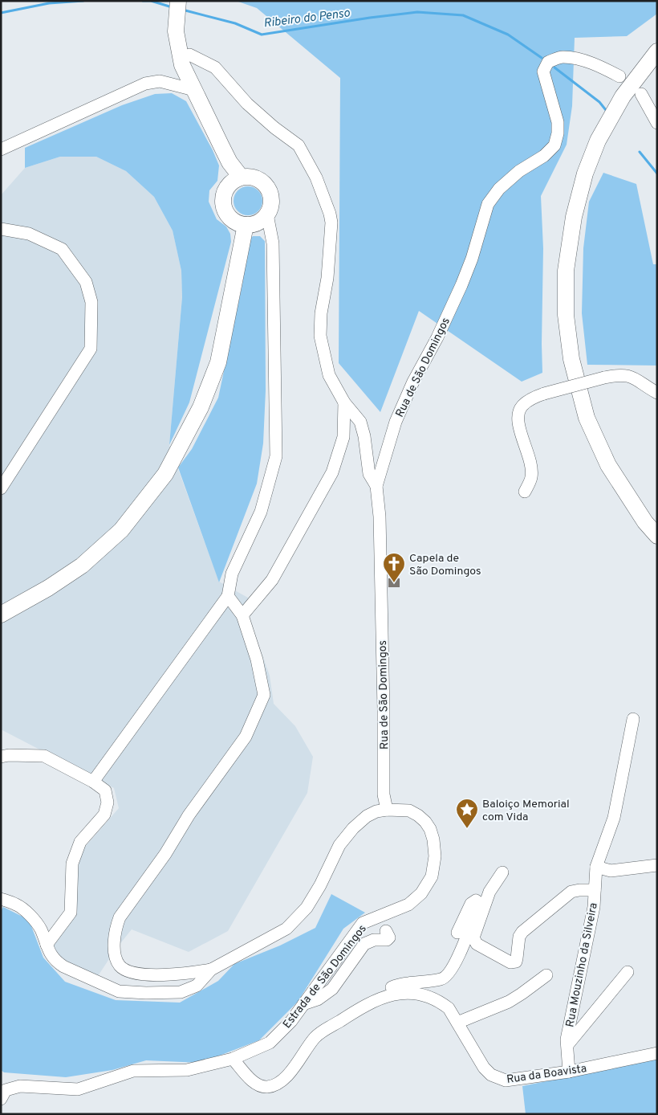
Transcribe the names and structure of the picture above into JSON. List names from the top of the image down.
{
  "streets": {
    "street": [
      "Rua de São Domingos",
      "Rua Mouzinho da Silveira",
      "Estrada de São Domingos",
      "Rua da Boavista"
    ]
  },
  "crossings": [
    ["Rua de São Domingos", "Estrada de São Domingos"],
    ["Rua Mouzinho da Silveira", "Rua da Boavista"],
    ["Estrada de São Domingos", "Rua da Boavista"]
  ],
  "water": ["Ribeiro do Penso"],
  "places": {
    "church": ["Capela de São Domingos"],
    "place": ["Baloiço Memorial com Vida"]
  }
}
